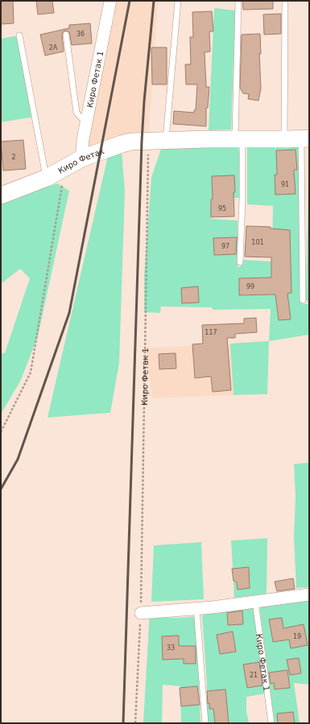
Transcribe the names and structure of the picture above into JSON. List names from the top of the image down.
{
  "streets": {
    "main road": ["Киро Фетак"],
    "street": ["Киро Фетак 1"]
  },
  "crossings": [
    ["Киро Фетак 1", "Киро Фетак"]
  ],
  "house_numbers": [
    "36",
    "2А",
    "2",
    "91",
    "95",
    "101",
    "97",
    "99",
    "117",
    "19",
    "33",
    "21"
  ]
}
